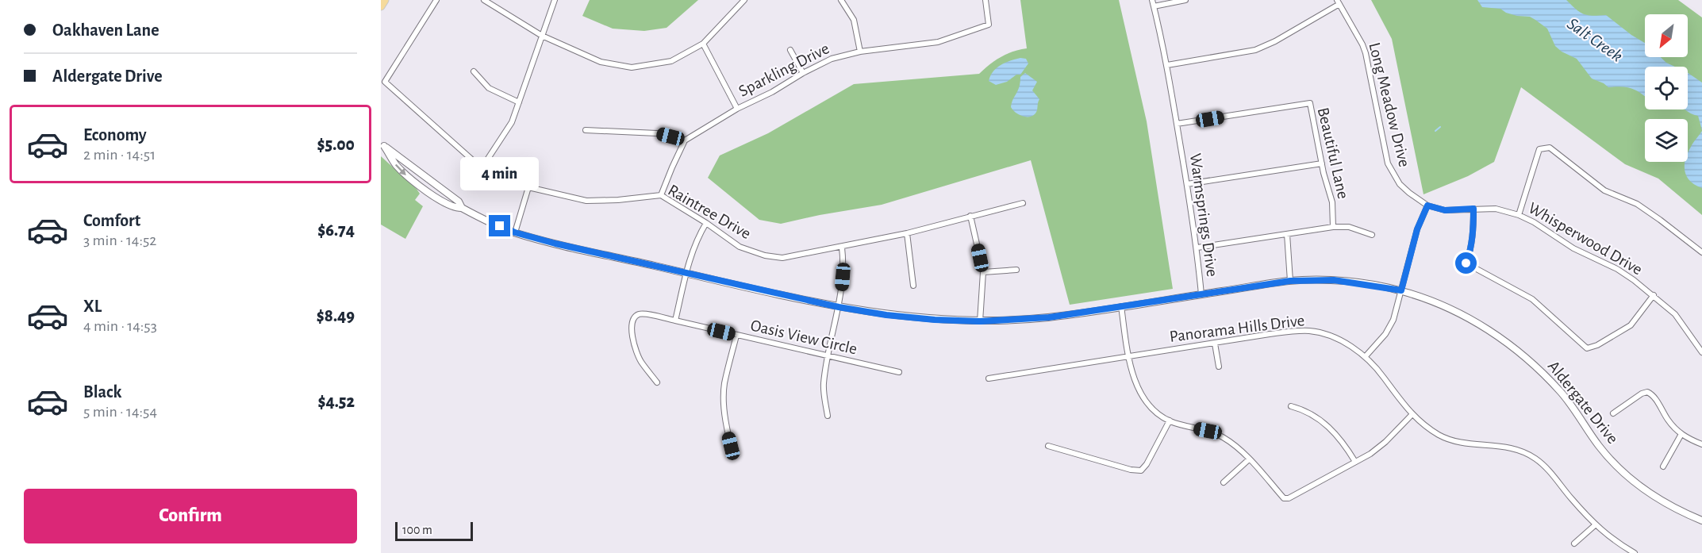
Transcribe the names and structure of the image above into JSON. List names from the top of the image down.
{
  "streets": {
    "street": [
      "Sparkling Drive",
      "Long Meadow Drive",
      "Beautiful Lane",
      "Raintree Drive",
      "Warmsprings Drive",
      "Whisperwood Drive",
      "Panorama Hills Drive",
      "Oasis View Circle",
      "Aldergate Drive"
    ]
  },
  "crossings": [
    ["Long Meadow Drive", "Whisperwood Drive"],
    ["Beautiful Lane", "Warmsprings Drive"],
    ["Warmsprings Drive", "Aldergate Drive"]
  ],
  "water": ["Salt Creek"],
  "scale_bar": "100 m",
  "north": "bottom left",
  "page": {
    "banner": ["Oakhaven Lane", "Aldergate Drive"],
    "list": [
      {
        "name": "Economy",
        "note": "2 min · 14:51",
        "value": "$5.00"
      },
      {
        "name": "Comfort",
        "note": "3 min · 14:52",
        "value": "$6.74"
      },
      {
        "name": "XL",
        "note": "4 min · 14:53",
        "value": "$8.49"
      },
      {
        "name": "Black",
        "note": "5 min · 14:54",
        "value": "$4.52"
      }
    ],
    "bubble": "4 min",
    "buttons": "Confirm",
    "scale": "100 m"
  }
}
